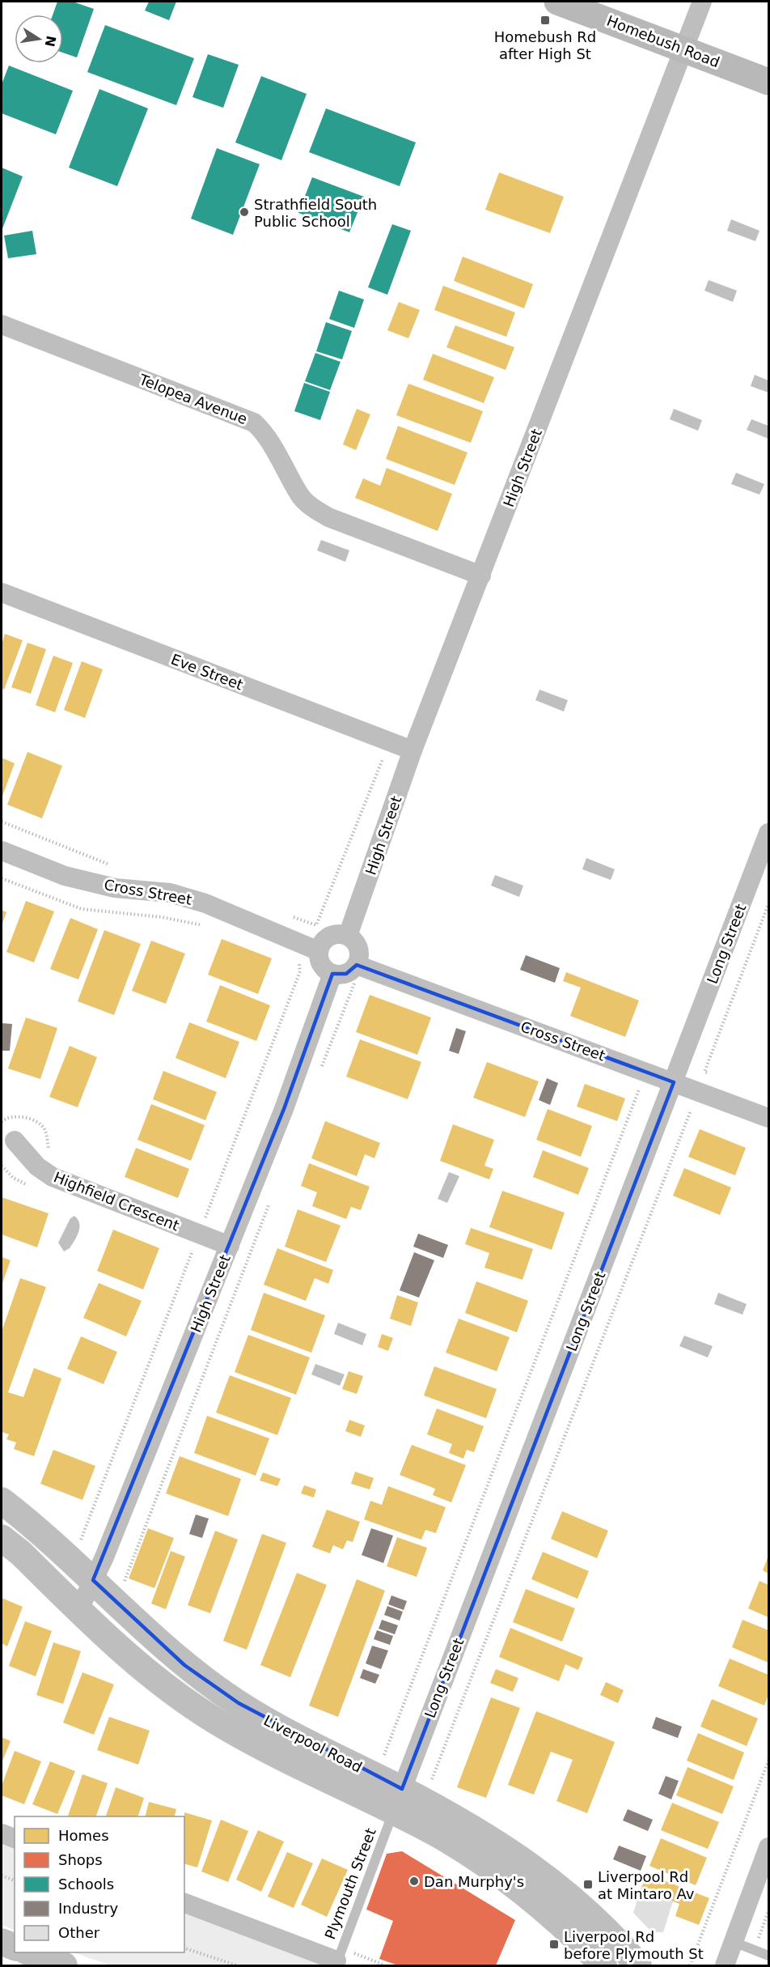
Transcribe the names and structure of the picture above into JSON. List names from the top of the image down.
{
  "streets": {
    "main road": ["Homebush Road", "Liverpool Road"],
    "street": [
      "Telopea Avenue",
      "High Street",
      "Eve Street",
      "Cross Street",
      "Long Street",
      "Highfield Crescent"
    ],
    "lane": ["Plymouth Street"]
  },
  "crossings": [
    ["Homebush Road", "High Street"],
    ["Telopea Avenue", "High Street"],
    ["High Street", "Eve Street"],
    ["High Street", "Cross Street"],
    ["High Street", "Highfield Crescent"],
    ["High Street", "Liverpool Road"],
    ["Cross Street", "Long Street"],
    ["Long Street", "Liverpool Road"],
    ["Long Street", "Plymouth Street"],
    ["Liverpool Road", "Plymouth Street"]
  ],
  "places": {
    "transit": ["Homebush Rd after High St", "Liverpool Rd at Mintaro Av", "Liverpool Rd before Plymouth St"],
    "other": ["Strathfield South Public School", "Dan Murphy's"]
  },
  "legend": [
    "Homes",
    "Shops",
    "Schools",
    "Industry",
    "Other"
  ],
  "north": "right"
}
